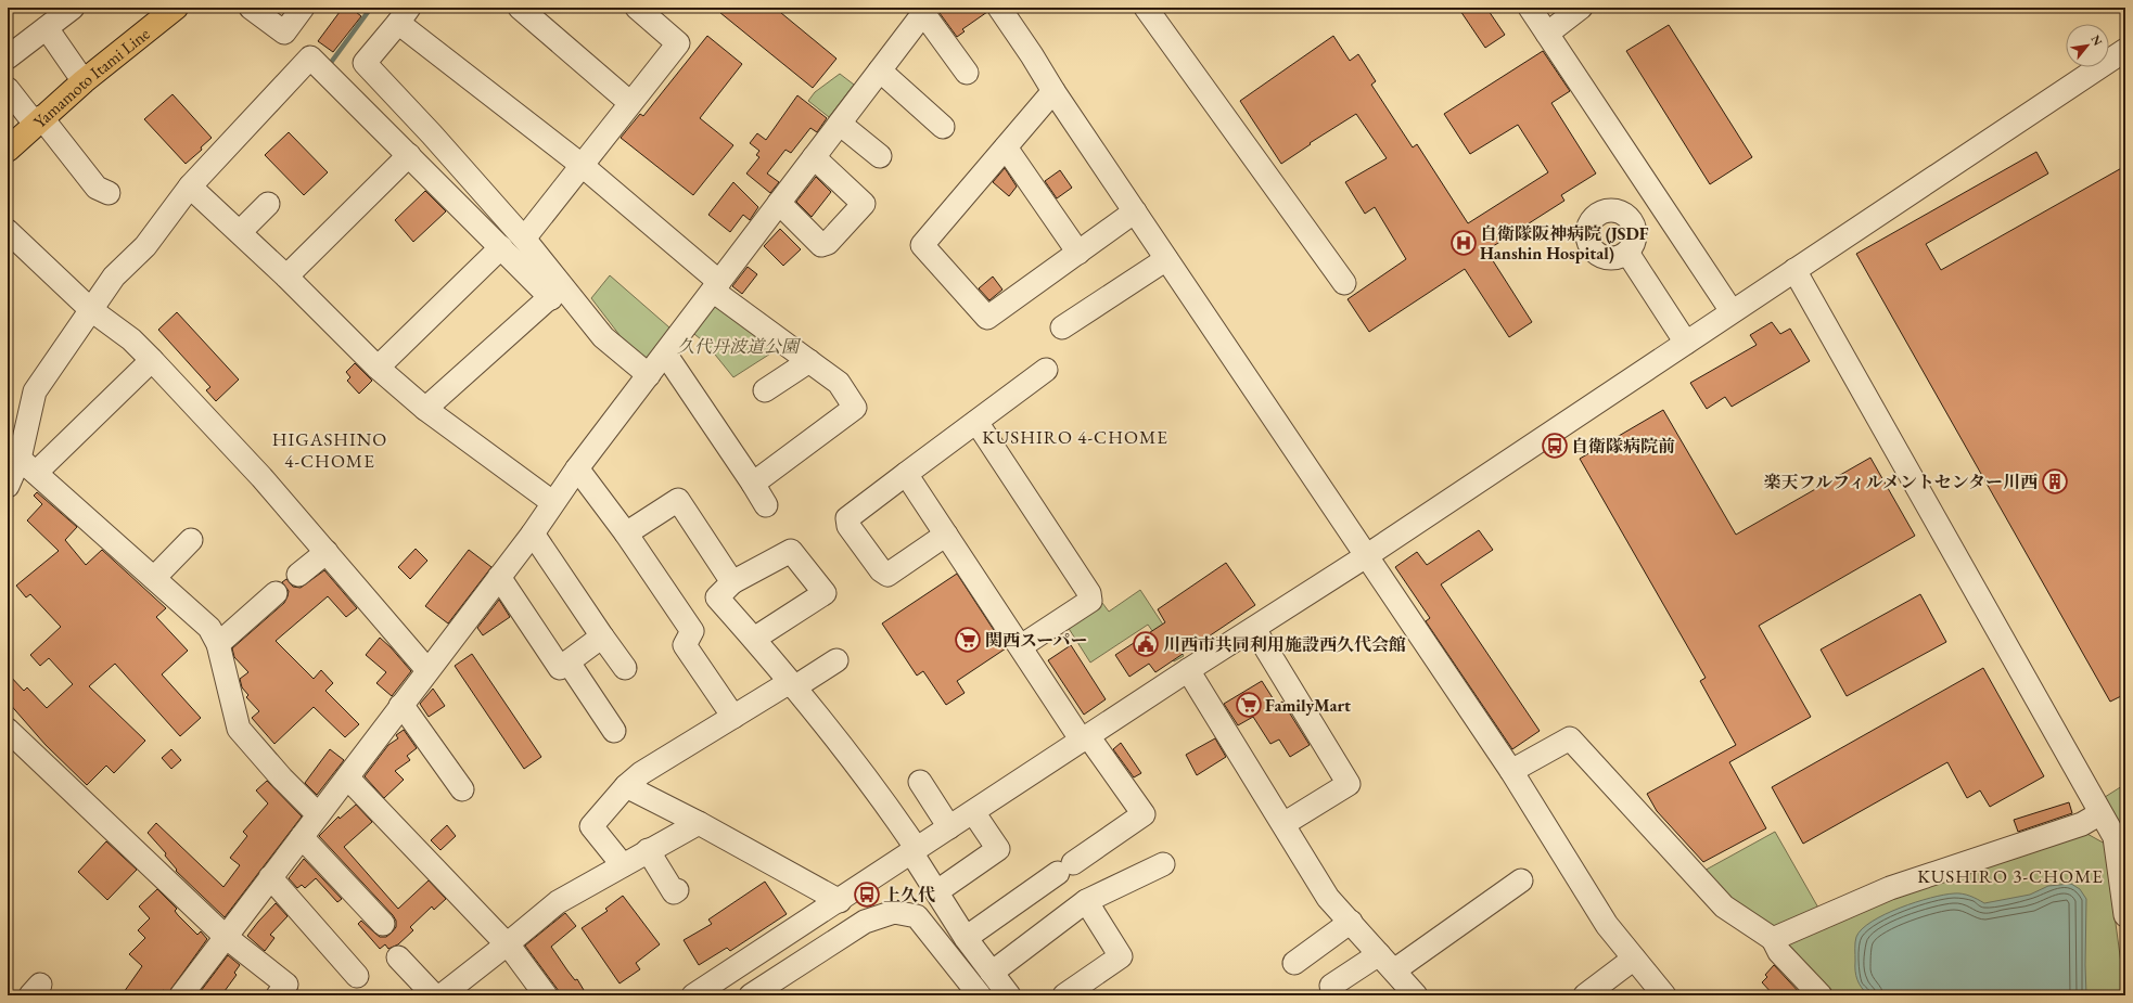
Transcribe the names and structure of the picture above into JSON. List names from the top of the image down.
{
  "streets": {
    "main road": ["Yamamoto Itami Line"]
  },
  "districts": ["KUSHIRO 4-CHOME", "HIGASHINO 4-CHOME", "KUSHIRO 3-CHOME"],
  "parks": ["久代丹波道公園"],
  "places": {
    "hospital": ["自衛隊阪神病院 (JSDF Hanshin Hospital)"],
    "bus stop": ["自衛隊病院前", "上久代"],
    "building": ["楽天フルフィルメントセンター川西"],
    "supermarket": ["関西スーパー", "FamilyMart"],
    "public building": ["川西市共同利用施設西久代会館"]
  },
  "north": "top right"
}
